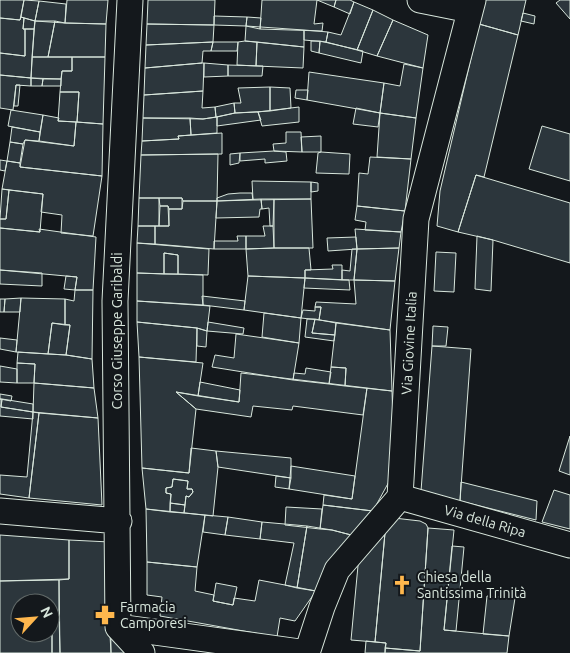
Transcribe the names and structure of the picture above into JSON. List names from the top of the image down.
{
  "streets": {
    "street": ["Corso Giuseppe Garibaldi", "Via Giovine Italia", "Via della Ripa"]
  },
  "crossings": [
    ["Via Giovine Italia", "Via della Ripa"]
  ],
  "places": {
    "church": ["Chiesa della Santissima Trinità"],
    "pharmacy": ["Farmacia Camporesi"]
  },
  "north": "top right"
}
